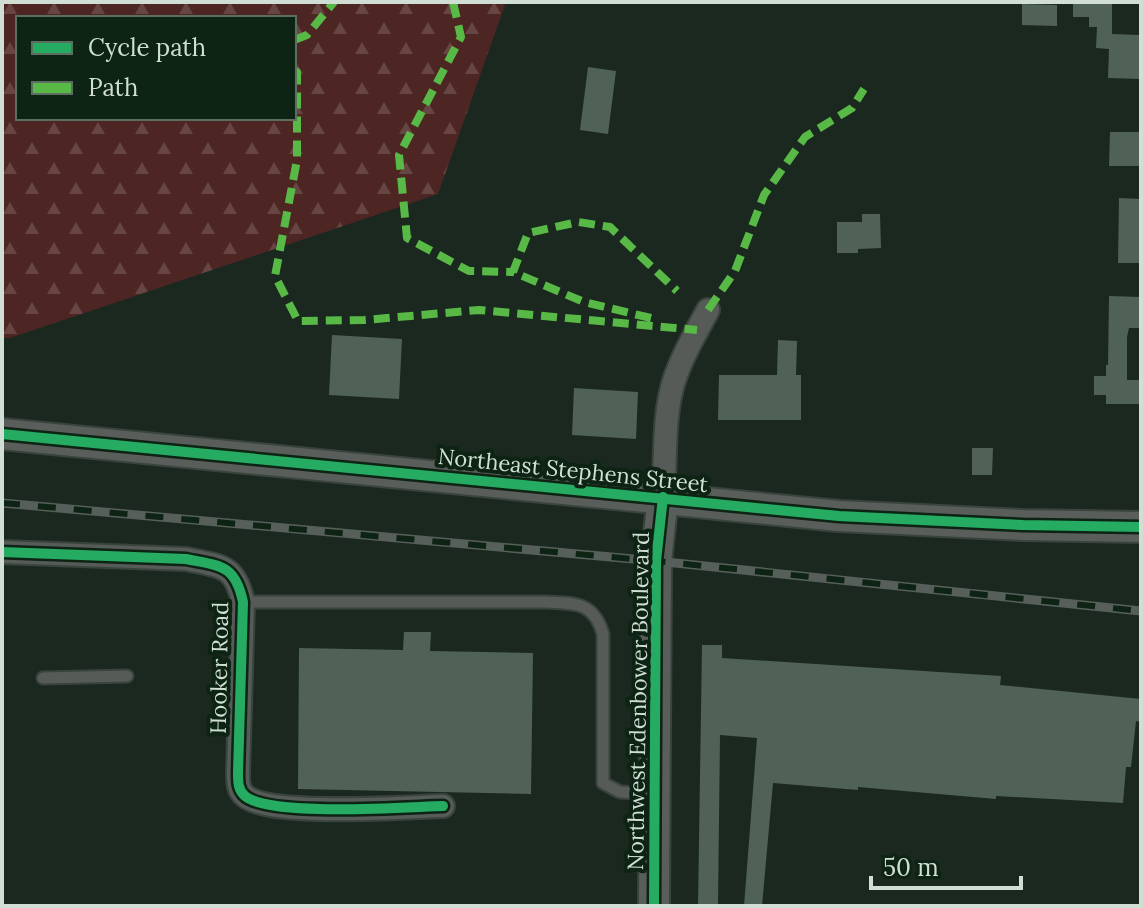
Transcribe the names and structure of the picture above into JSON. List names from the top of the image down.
{
  "streets": {
    "main road": ["Northeast Stephens Street", "Northwest Edenbower Boulevard"],
    "street": ["Hooker Road"]
  },
  "crossings": [
    ["Northeast Stephens Street", "Northwest Edenbower Boulevard"]
  ],
  "legend": ["Cycle path", "Path"],
  "scale_bar": "50 m"
}
